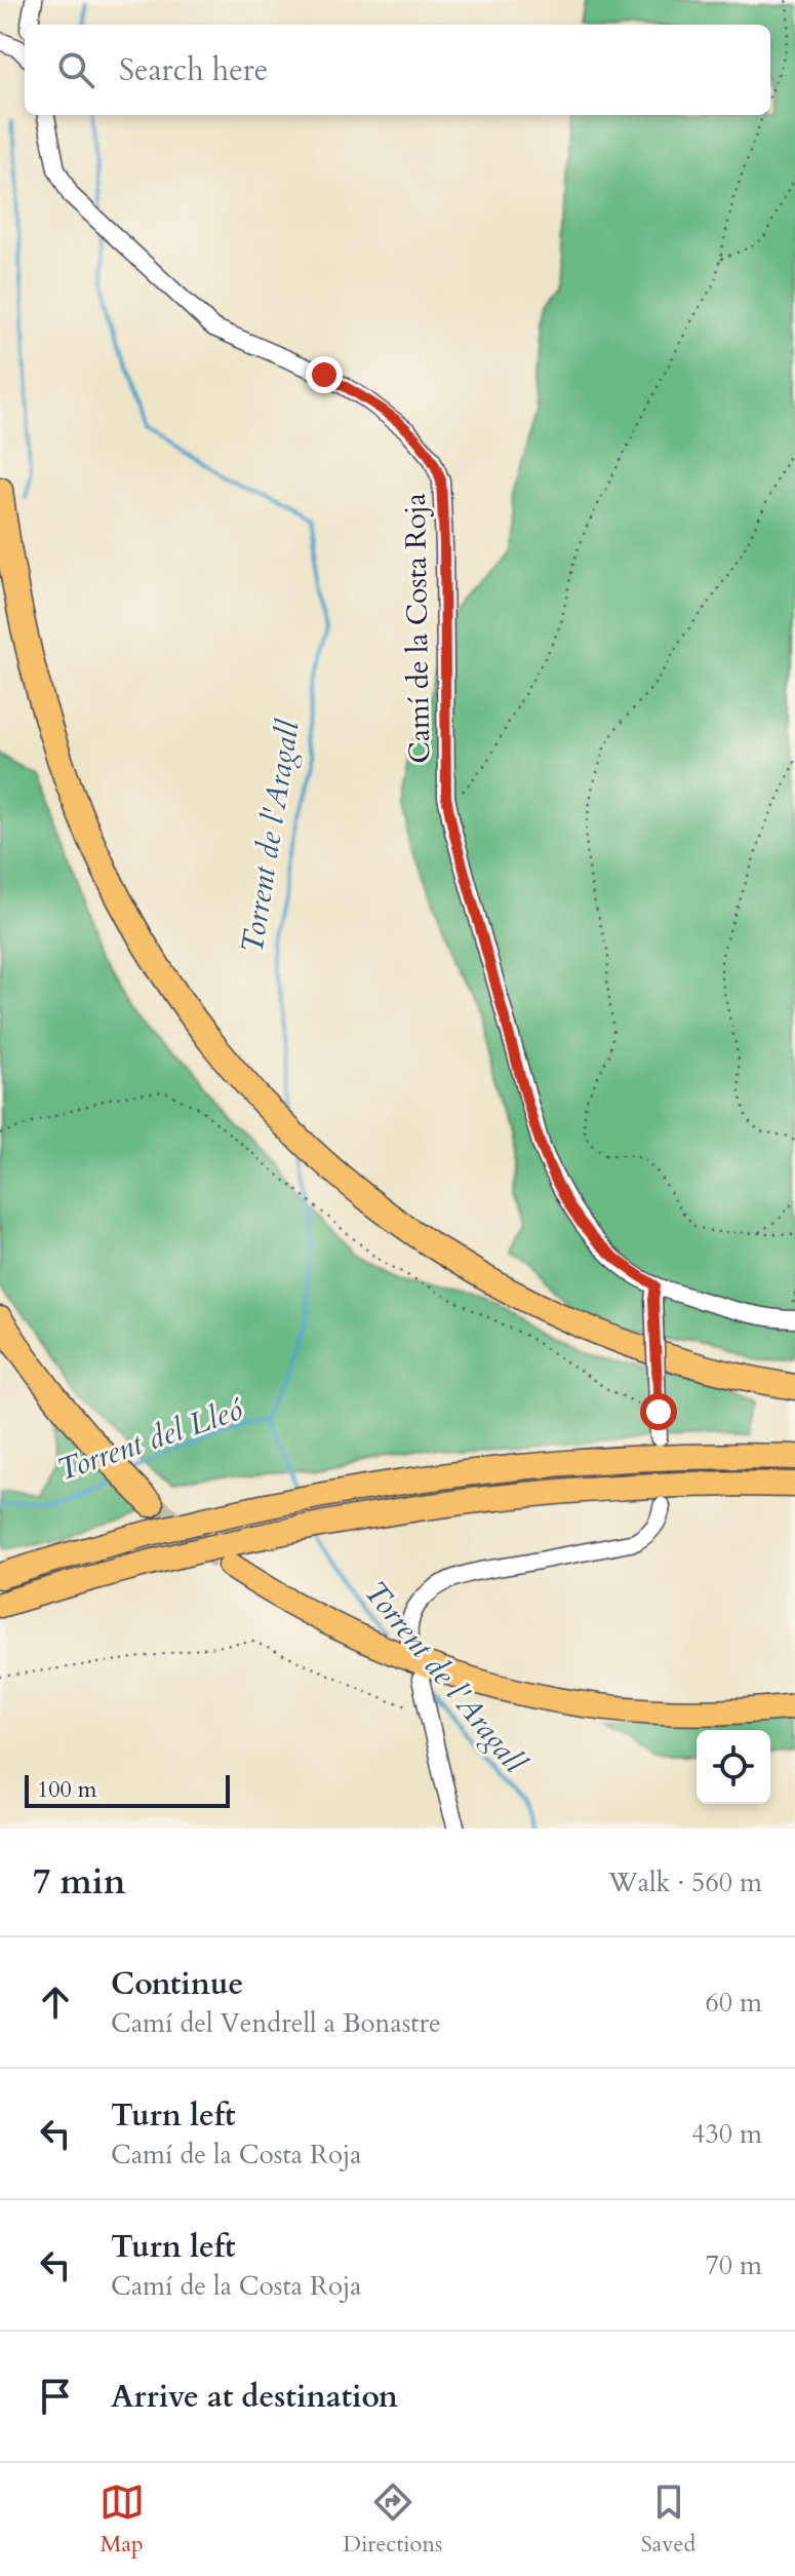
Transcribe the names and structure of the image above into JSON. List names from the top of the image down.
{
  "streets": {
    "street": ["Camí de la Costa Roja"]
  },
  "water": ["Torrent de l'Aragall", "Torrent del Lleó"],
  "scale_bar": "100 m",
  "page": {
    "search": "Search here",
    "scale": "100 m",
    "heading": ["7 min", "Walk · 560 m"],
    "list": [
      ["Continue", "Camí del Vendrell a Bonastre", "60 m"],
      ["Turn left", "Camí de la Costa Roja", "430 m"],
      ["Turn left", "Camí de la Costa Roja", "70 m"],
      "Arrive at destination"
    ],
    "nav": ["Map", "Directions", "Saved"]
  }
}
